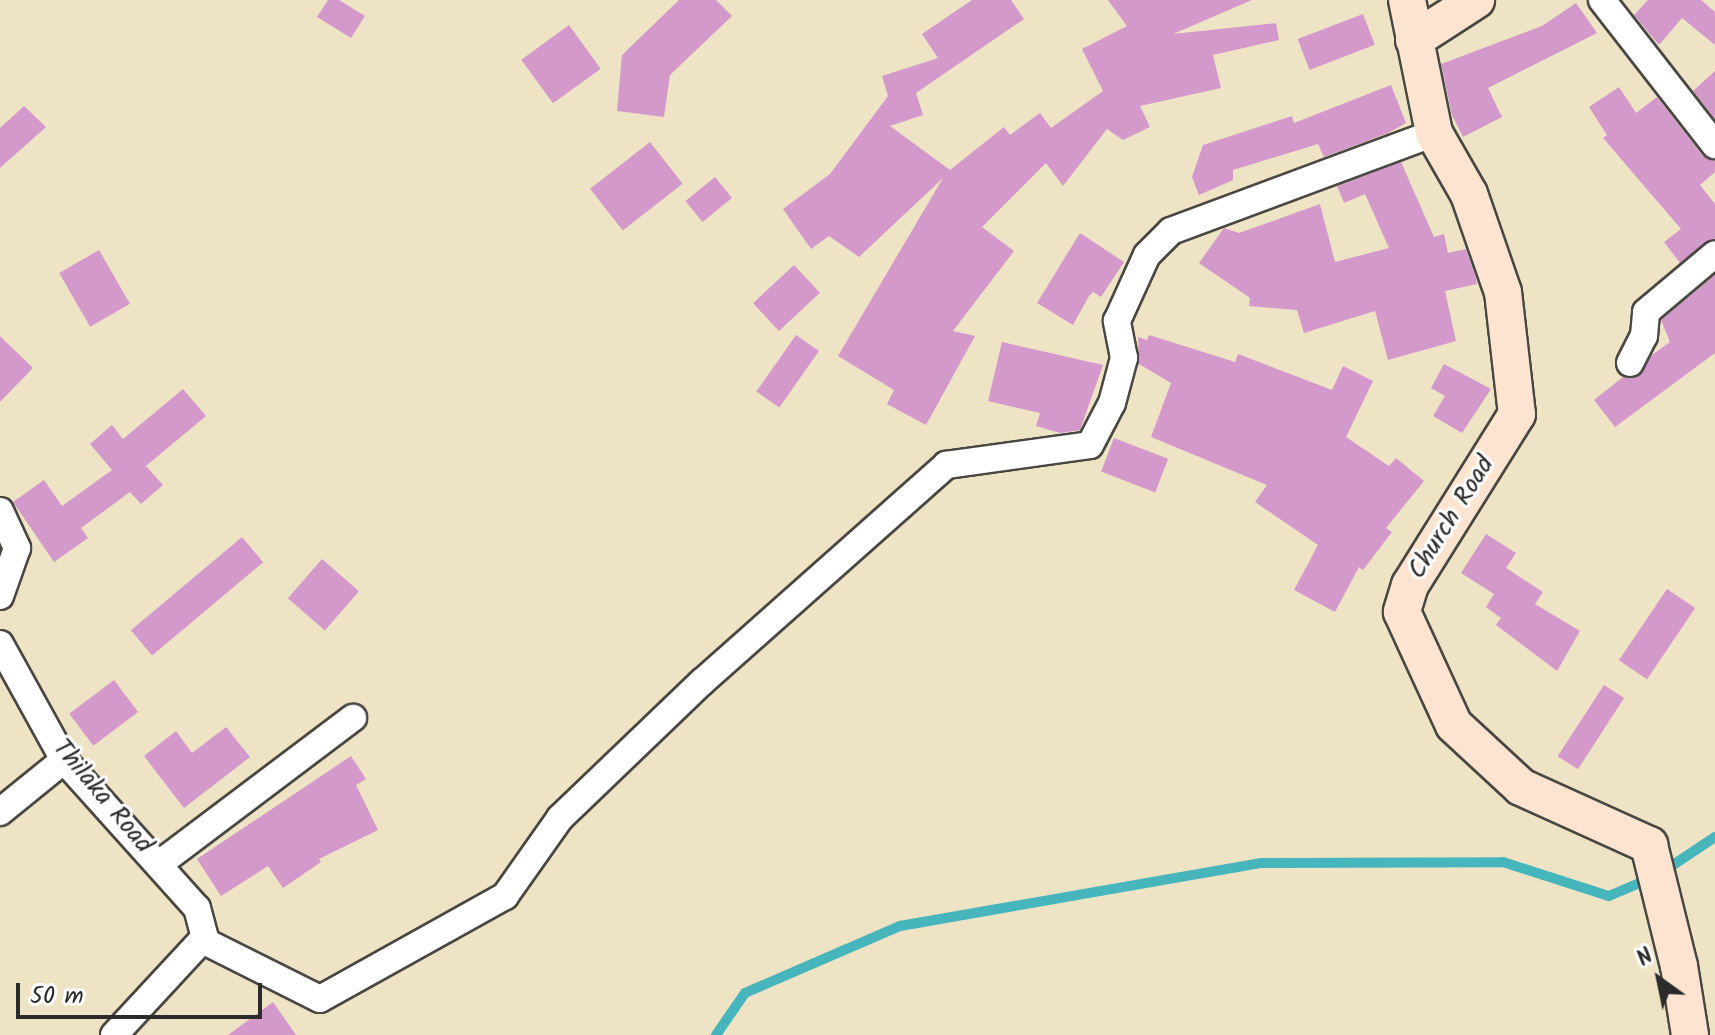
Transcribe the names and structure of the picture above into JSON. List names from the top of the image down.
{
  "streets": {
    "street": ["Church Road", "Thilaka Road"]
  },
  "scale_bar": "50 m",
  "north": "top left"
}
